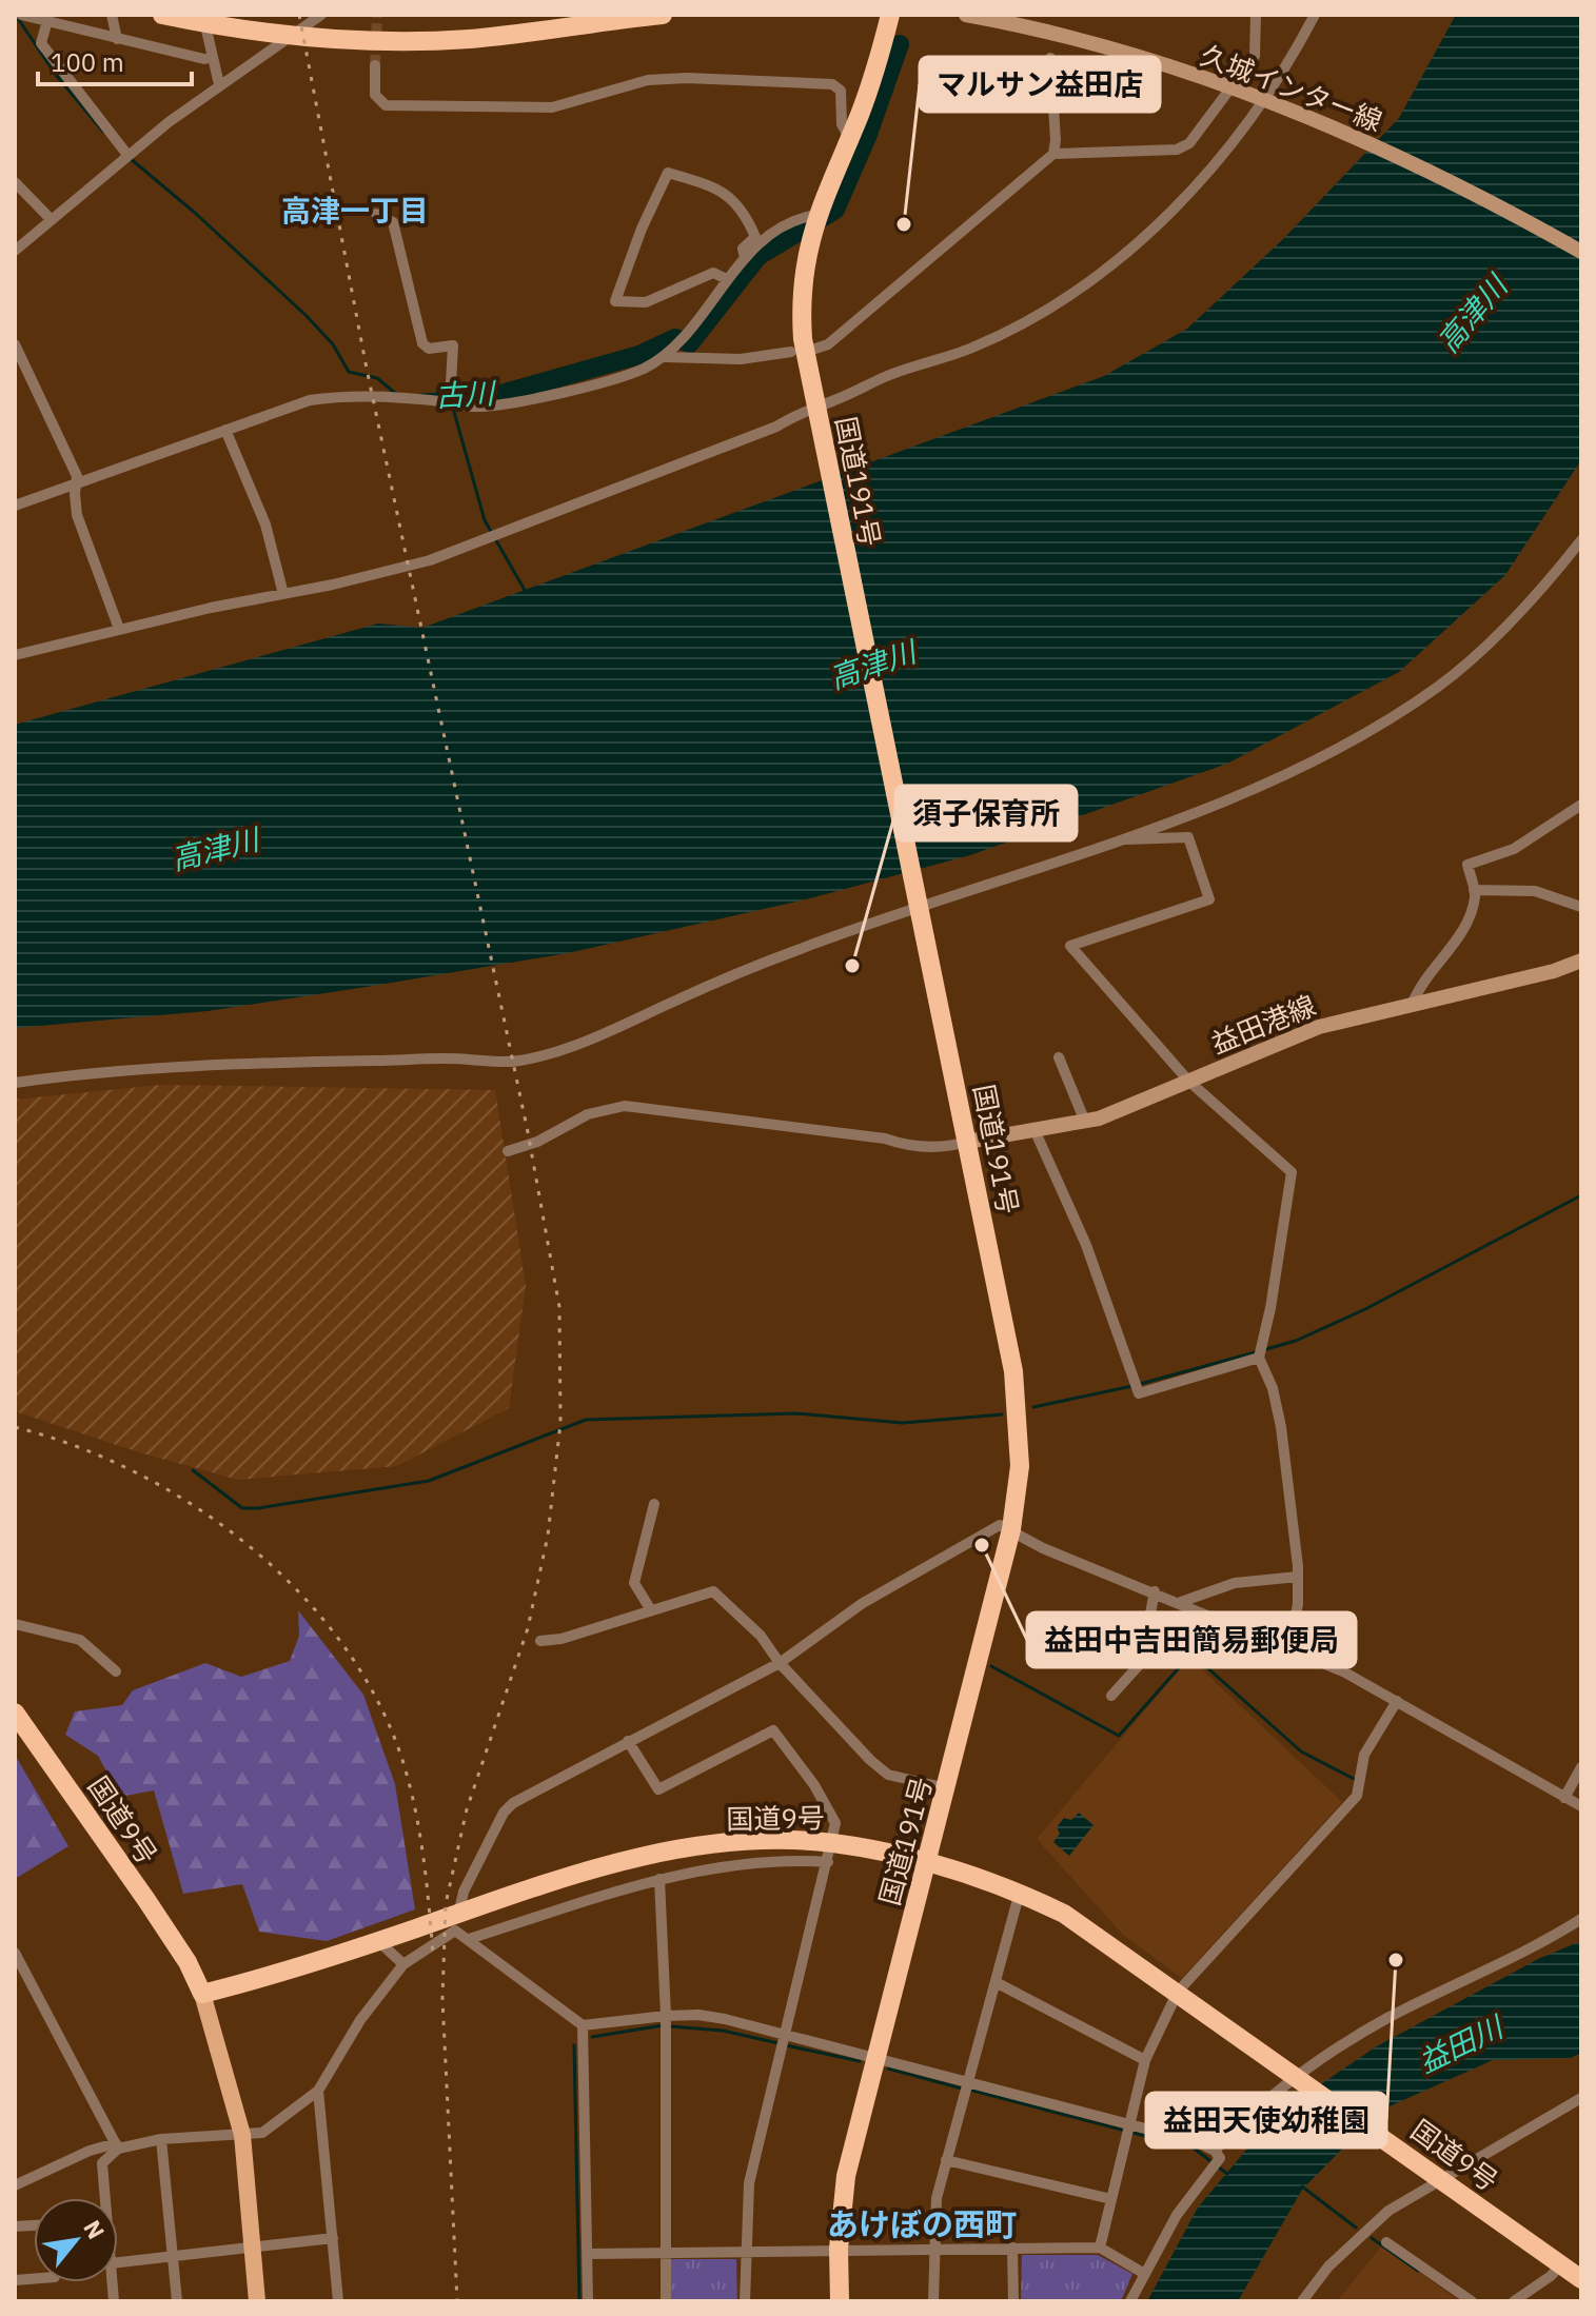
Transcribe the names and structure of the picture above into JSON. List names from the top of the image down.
{
  "streets": {
    "highway": ["国道191号", "国道9号"],
    "main road": ["久城インター線", "益田港線"]
  },
  "crossings": [
    ["国道191号", "益田港線"],
    ["国道191号", "国道9号"]
  ],
  "districts": ["高津一丁目", "あけぼの西町"],
  "water": ["高津川", "古川", "益田川"],
  "places": [
    "マルサン益田店",
    "須子保育所",
    "益田中吉田簡易郵便局",
    "益田天使幼稚園"
  ],
  "scale_bar": "100 m",
  "north": "top right"
}
